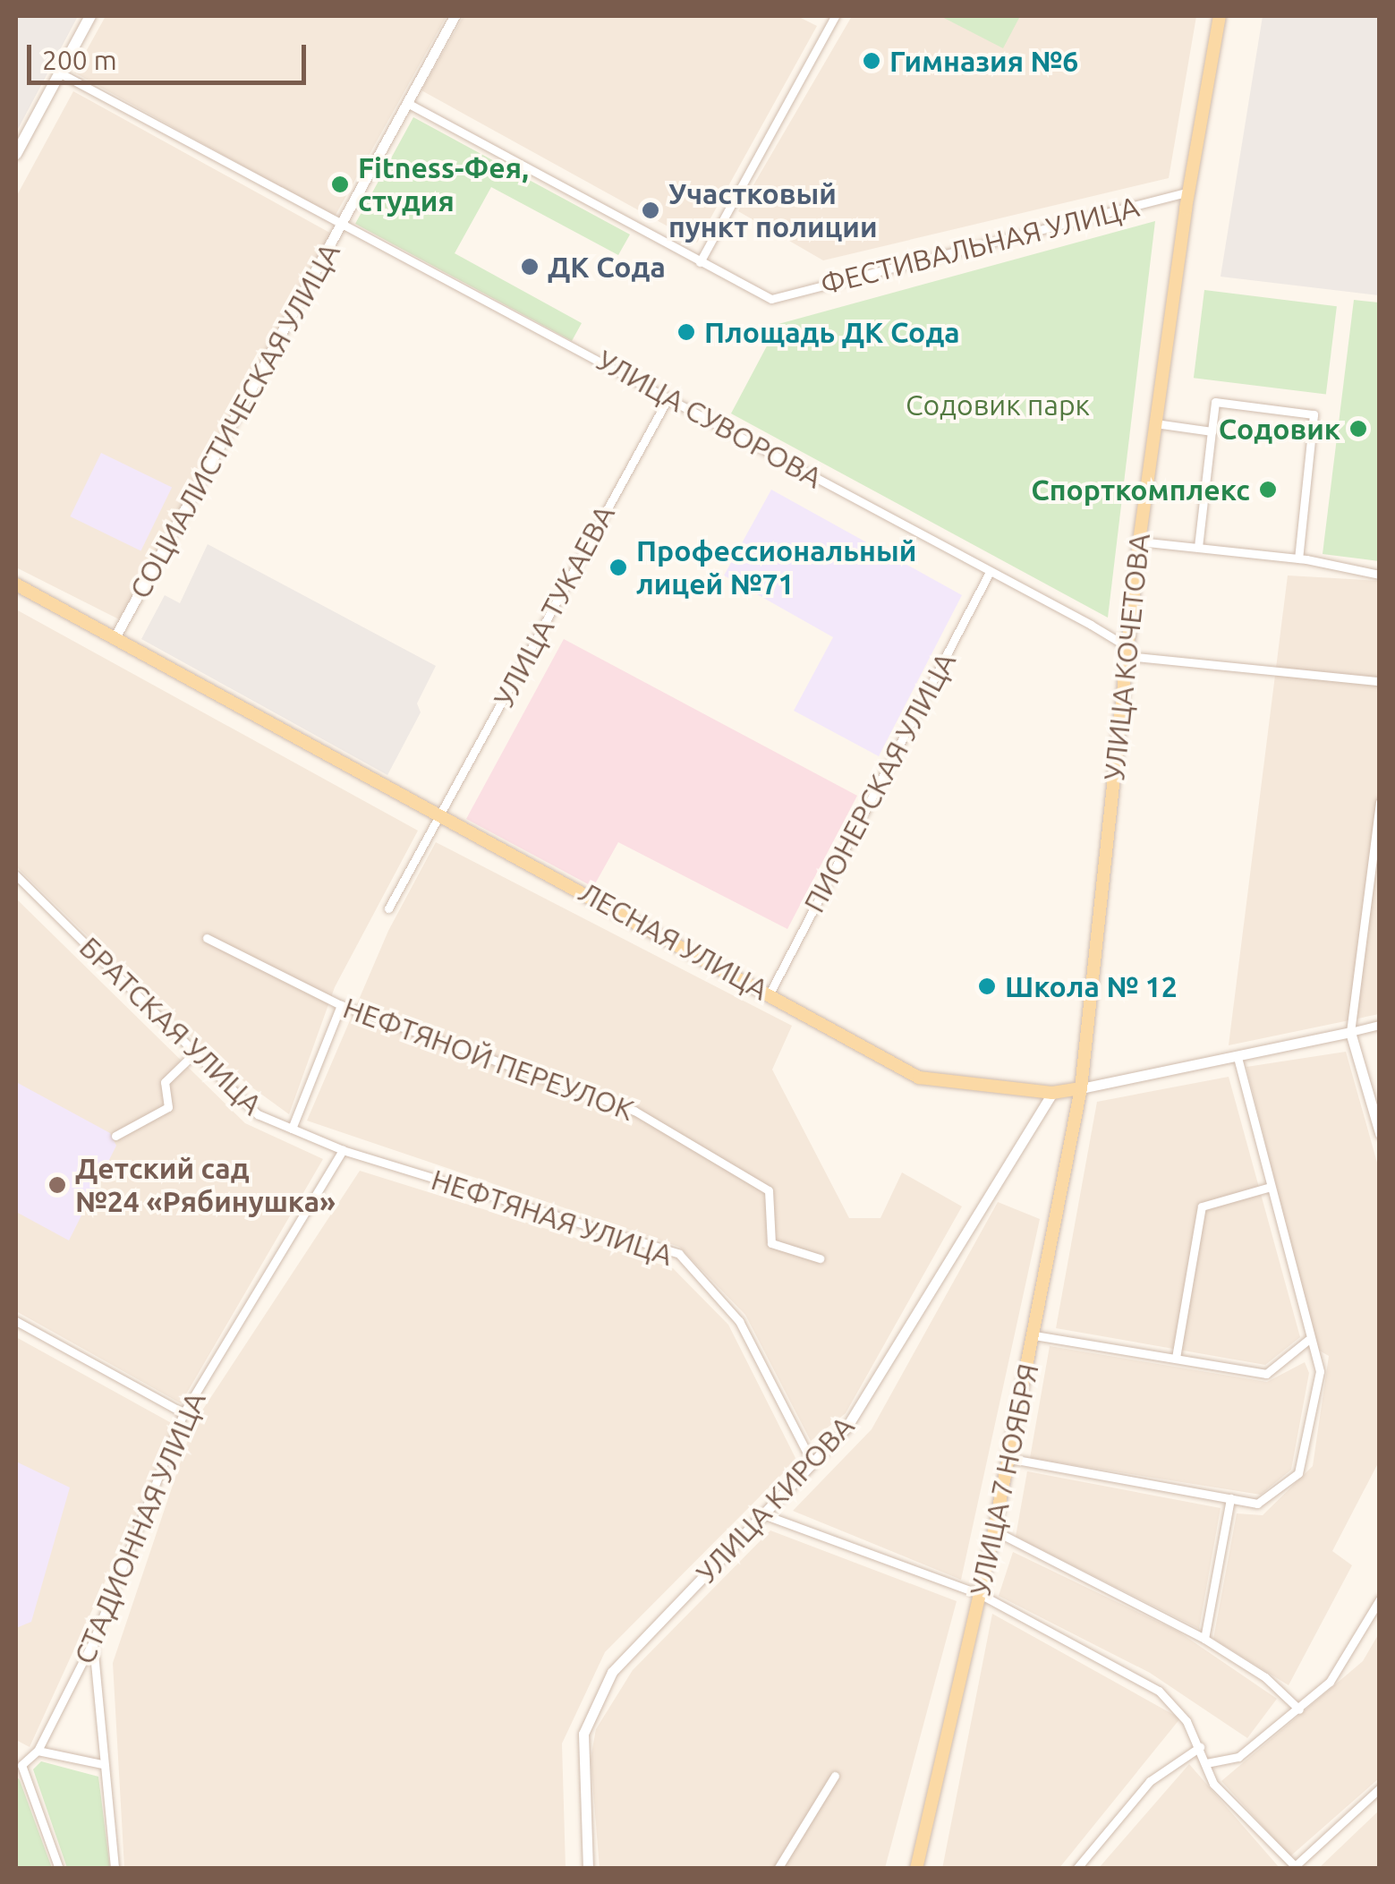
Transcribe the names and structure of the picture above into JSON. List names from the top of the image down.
{
  "streets": {
    "main road": ["УЛИЦА КОЧЕТОВА", "ЛЕСНАЯ УЛИЦА", "УЛИЦА 7 НОЯБРЯ"],
    "street": [
      "ФЕСТИВАЛЬНАЯ УЛИЦА",
      "УЛИЦА СУВОРОВА",
      "СОЦИАЛИСТИЧЕСКАЯ УЛИЦА",
      "УЛИЦА ТУКАЕВА",
      "ПИОНЕРСКАЯ УЛИЦА",
      "БРАТСКАЯ УЛИЦА",
      "НЕФТЯНОЙ ПЕРЕУЛОК",
      "НЕФТЯНАЯ УЛИЦА",
      "УЛИЦА КИРОВА",
      "СТАДИОННАЯ УЛИЦА"
    ]
  },
  "crossings": [
    ["ФЕСТИВАЛЬНАЯ УЛИЦА", "УЛИЦА КОЧЕТОВА"],
    ["УЛИЦА СУВОРОВА", "СОЦИАЛИСТИЧЕСКАЯ УЛИЦА"],
    ["УЛИЦА СУВОРОВА", "УЛИЦА ТУКАЕВА"],
    ["УЛИЦА СУВОРОВА", "УЛИЦА КОЧЕТОВА"],
    ["УЛИЦА СУВОРОВА", "ПИОНЕРСКАЯ УЛИЦА"],
    ["СОЦИАЛИСТИЧЕСКАЯ УЛИЦА", "ЛЕСНАЯ УЛИЦА"],
    ["УЛИЦА ТУКАЕВА", "ЛЕСНАЯ УЛИЦА"],
    ["УЛИЦА КОЧЕТОВА", "ЛЕСНАЯ УЛИЦА"],
    ["УЛИЦА КОЧЕТОВА", "УЛИЦА 7 НОЯБРЯ"],
    ["ПИОНЕРСКАЯ УЛИЦА", "ЛЕСНАЯ УЛИЦА"],
    ["ЛЕСНАЯ УЛИЦА", "УЛИЦА 7 НОЯБРЯ"],
    ["ЛЕСНАЯ УЛИЦА", "УЛИЦА КИРОВА"],
    ["БРАТСКАЯ УЛИЦА", "НЕФТЯНАЯ УЛИЦА"],
    ["БРАТСКАЯ УЛИЦА", "СТАДИОННАЯ УЛИЦА"],
    ["НЕФТЯНАЯ УЛИЦА", "УЛИЦА КИРОВА"],
    ["НЕФТЯНАЯ УЛИЦА", "СТАДИОННАЯ УЛИЦА"]
  ],
  "parks": ["Содовик парк"],
  "places": [
    "Гимназия №6",
    "Fitness-Фея, студия",
    "Участковый пункт полиции",
    "ДК Сода",
    "Площадь ДК Сода",
    "Содовик",
    "Спорткомплекс",
    "Профессиональный лицей №71",
    "Школа № 12",
    "Детский сад №24 «Рябинушка»"
  ],
  "scale_bar": "200 m"
}
